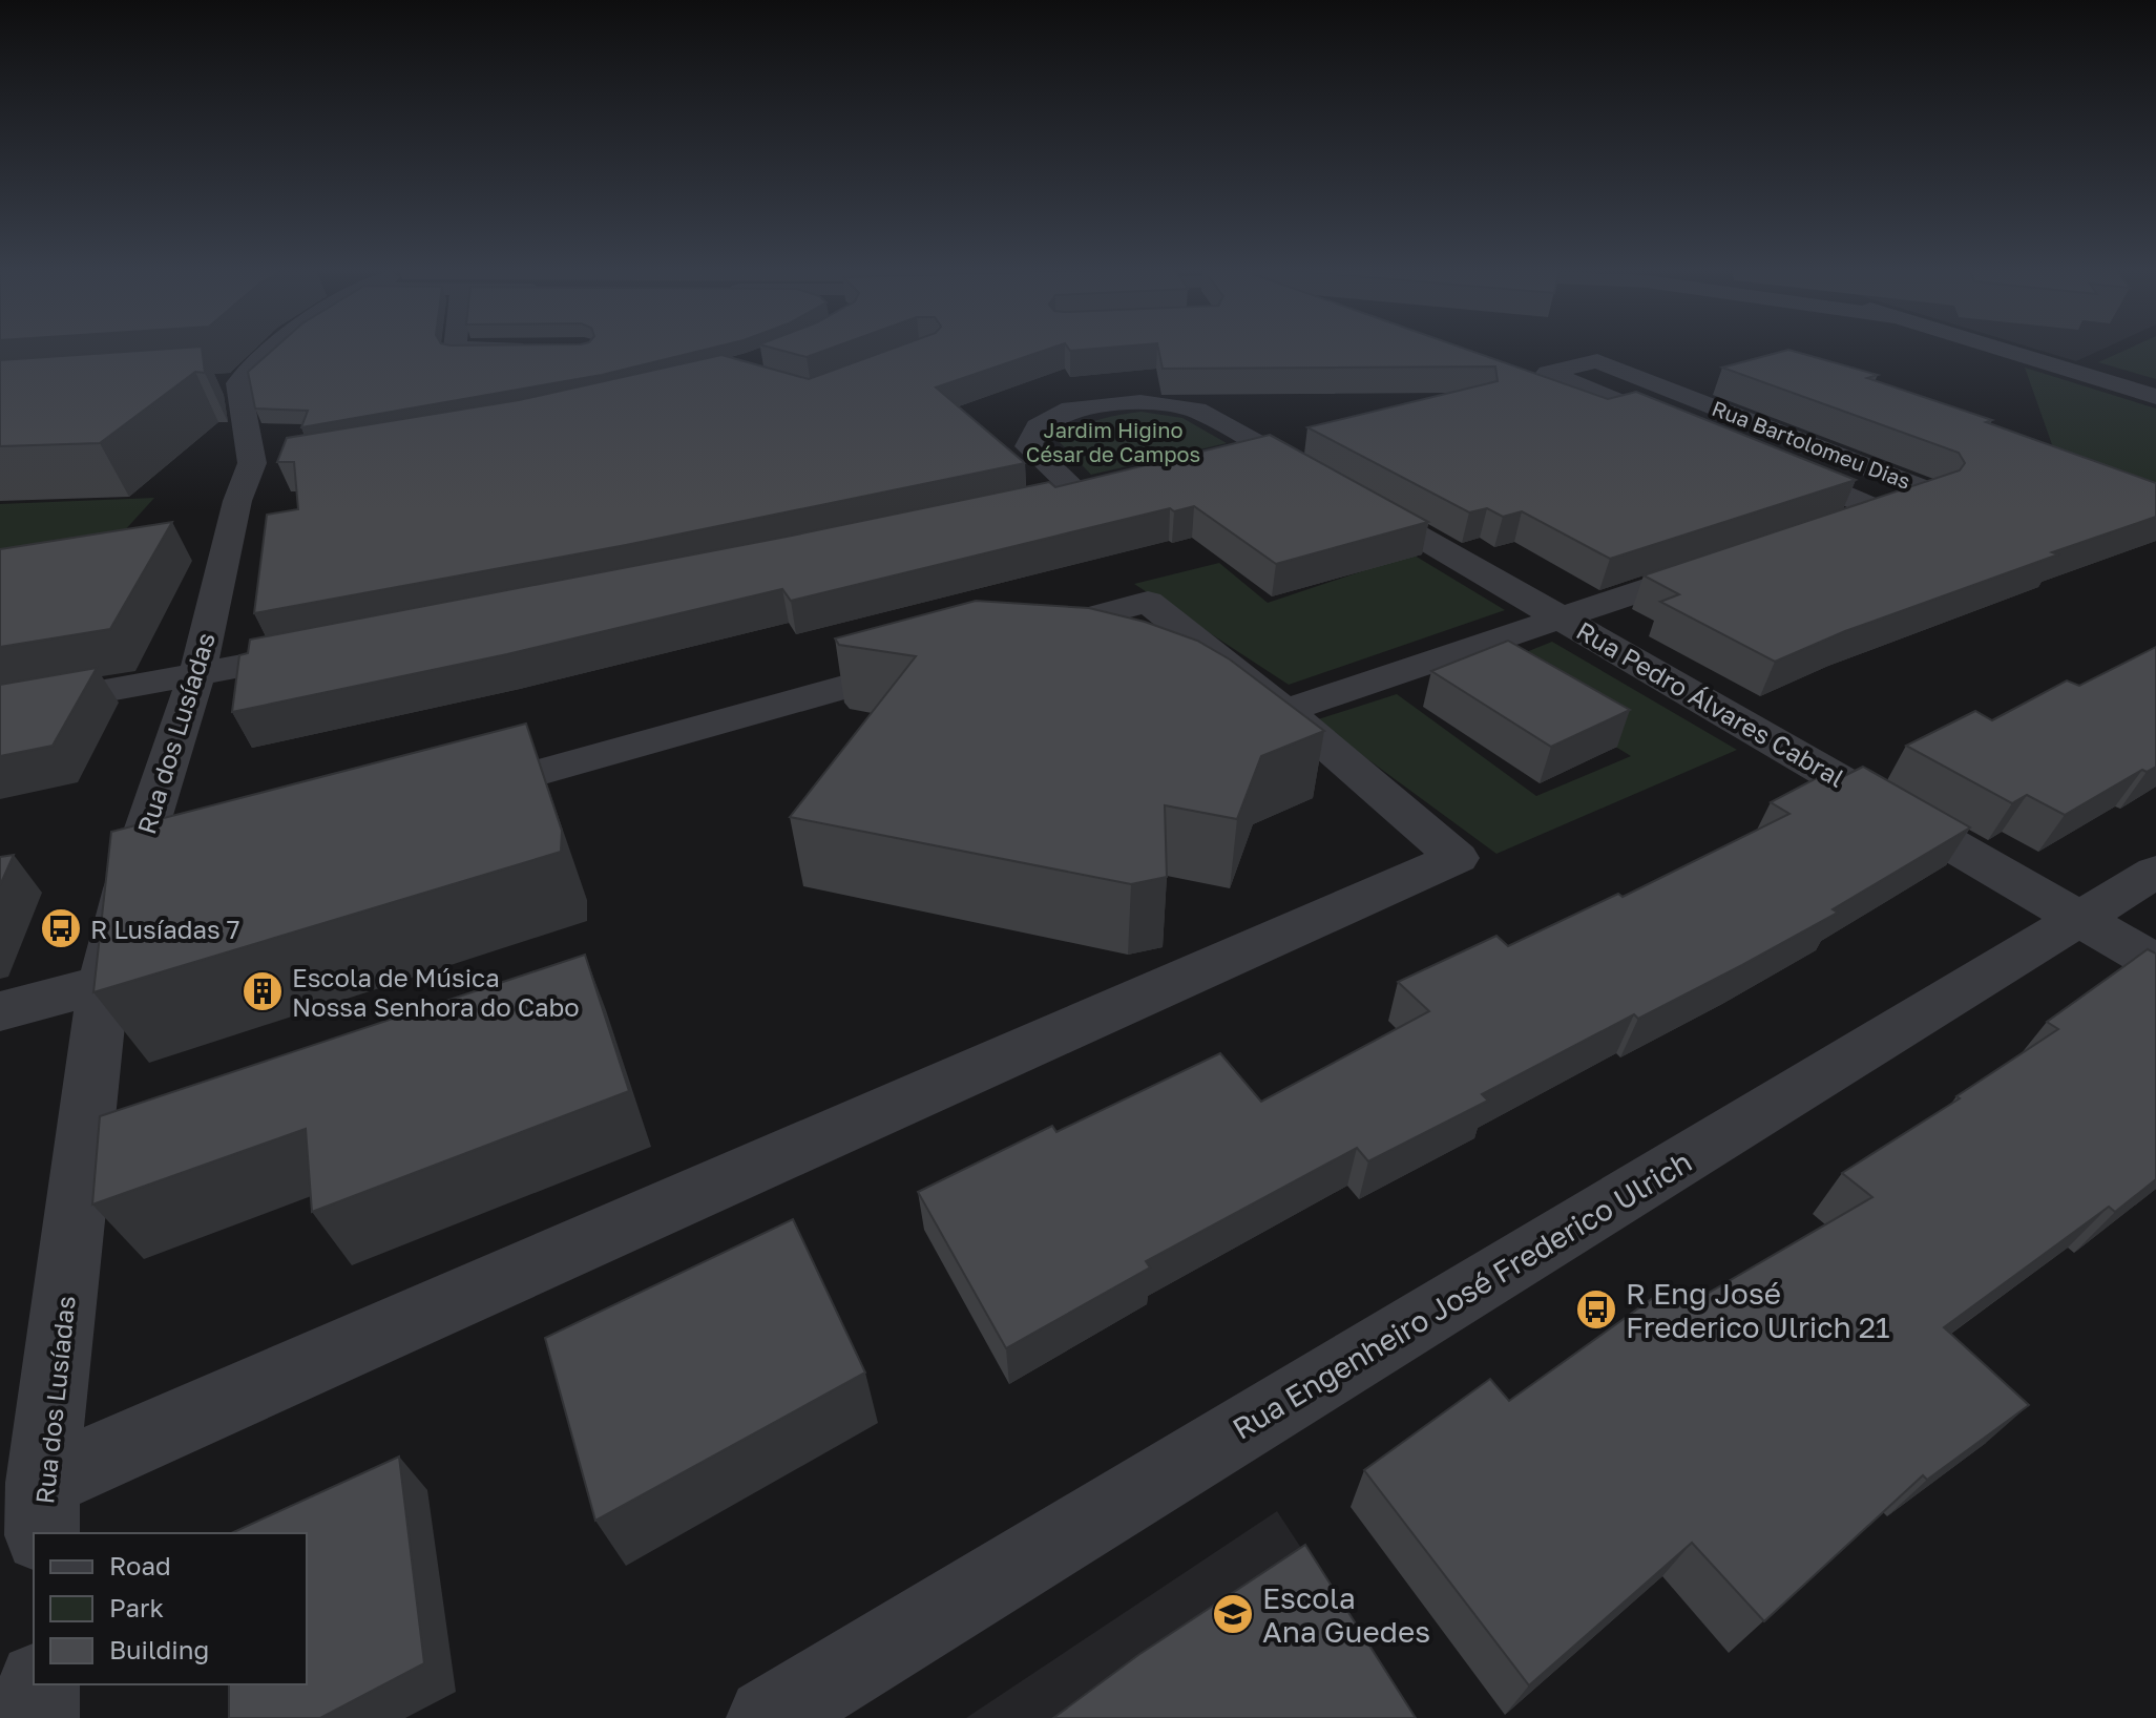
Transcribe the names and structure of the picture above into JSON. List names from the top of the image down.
{
  "streets": {
    "street": [
      "Rua Bartolomeu Dias",
      "Rua Pedro Álvares Cabral",
      "Rua dos Lusíadas",
      "Rua Engenheiro José Frederico Ulrich"
    ]
  },
  "crossings": [
    ["Rua Pedro Álvares Cabral", "Rua Engenheiro José Frederico Ulrich"]
  ],
  "parks": ["Jardim Higino César de Campos"],
  "places": {
    "bus stop": ["R Lusíadas 7", "R Eng José Frederico Ulrich 21"],
    "building": ["Escola de Música Nossa Senhora do Cabo"],
    "school or university": ["Escola Ana Guedes"]
  },
  "legend": ["Road", "Park", "Building"]
}
